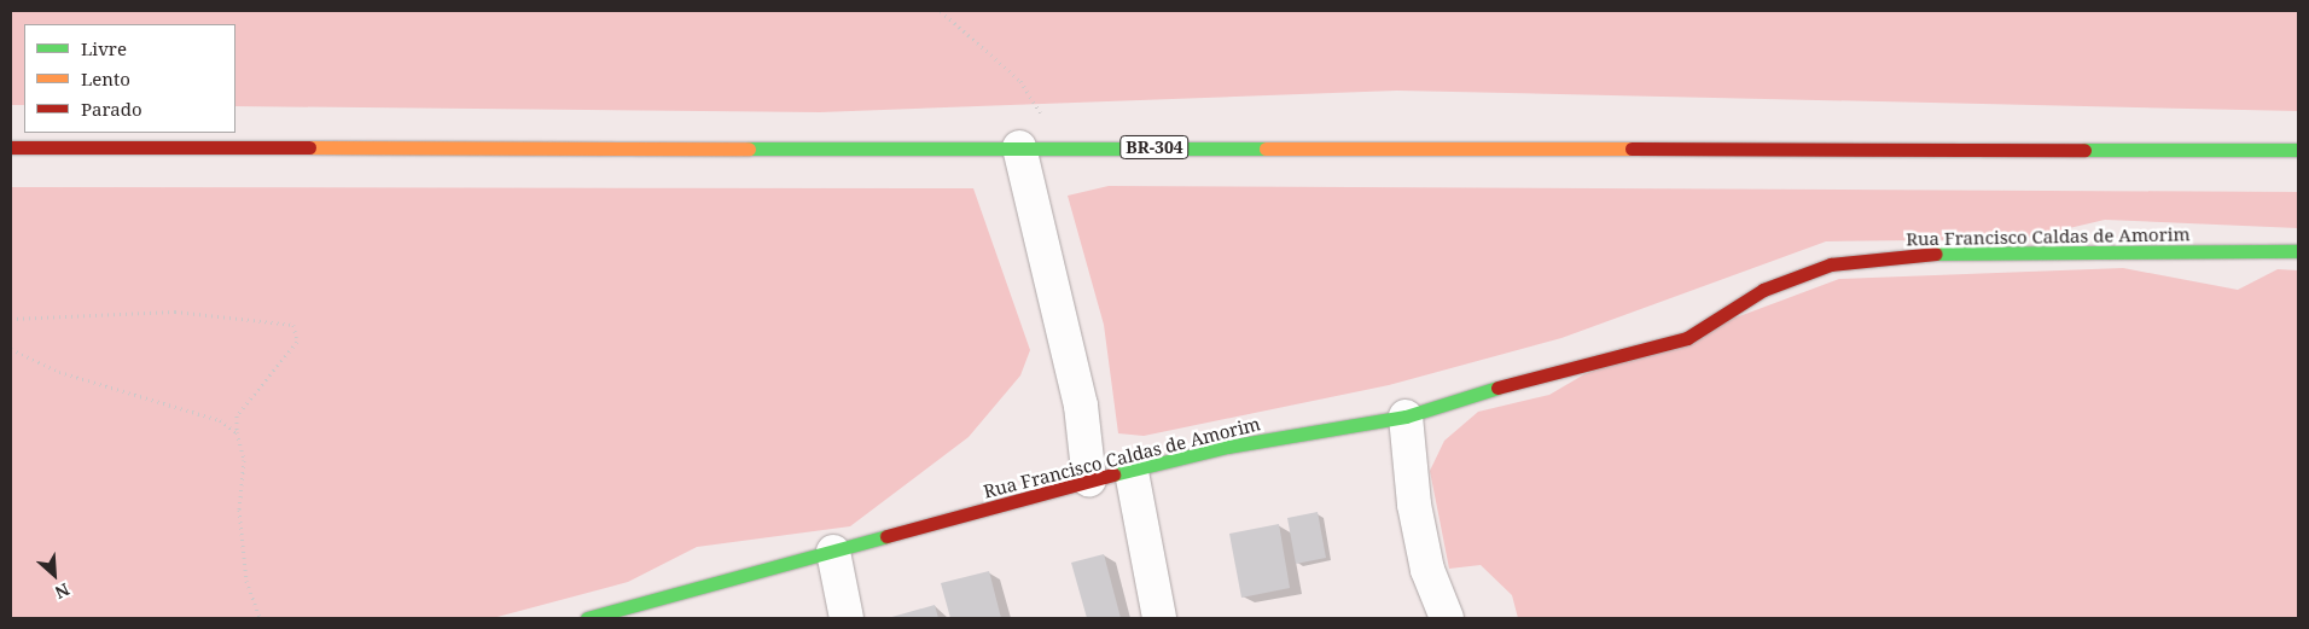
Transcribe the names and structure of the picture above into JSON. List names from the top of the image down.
{
  "streets": {
    "main road": ["BR-304", "Rua Francisco Caldas de Amorim"]
  },
  "legend": ["Livre", "Lento", "Parado"],
  "north": "bottom right"
}
